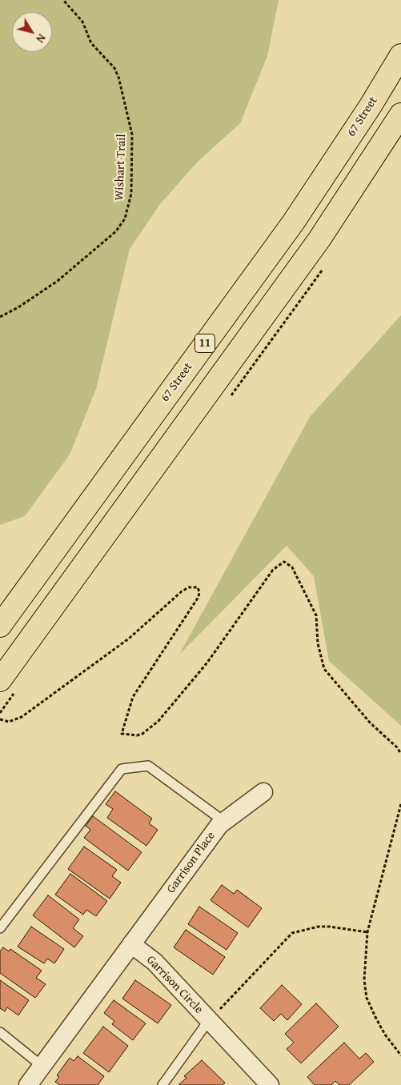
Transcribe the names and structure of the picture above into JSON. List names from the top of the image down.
{
  "streets": {
    "main road": ["67 Street", "11"],
    "street": ["Garrison Place", "Garrison Circle"],
    "path": ["Wishart Trail"]
  },
  "crossings": [
    ["Garrison Place", "Garrison Circle"]
  ],
  "north": "bottom right"
}
